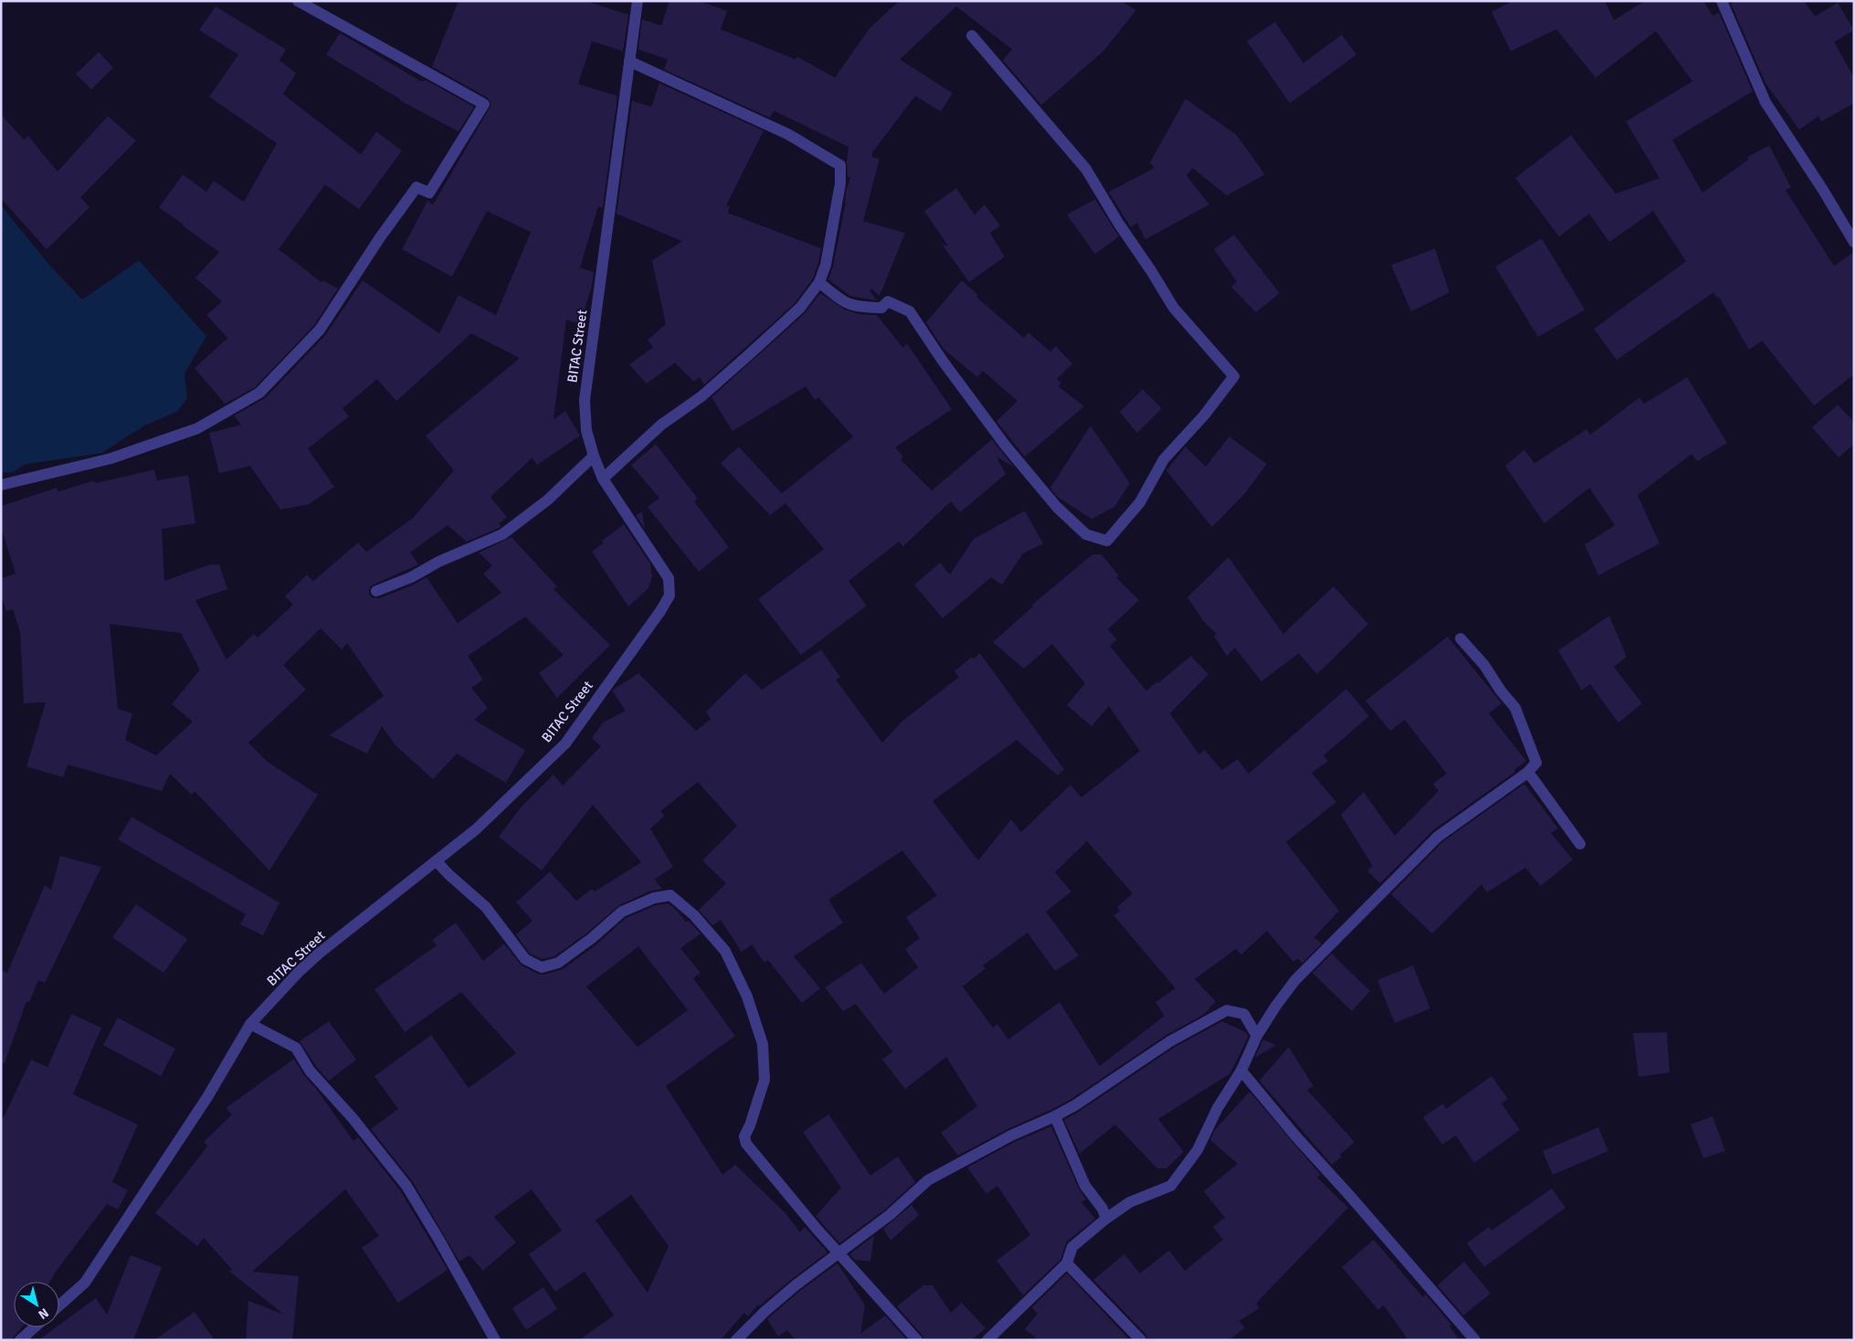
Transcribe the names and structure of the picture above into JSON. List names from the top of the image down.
{
  "streets": {
    "street": ["BITAC Street"]
  },
  "north": "bottom right"
}
